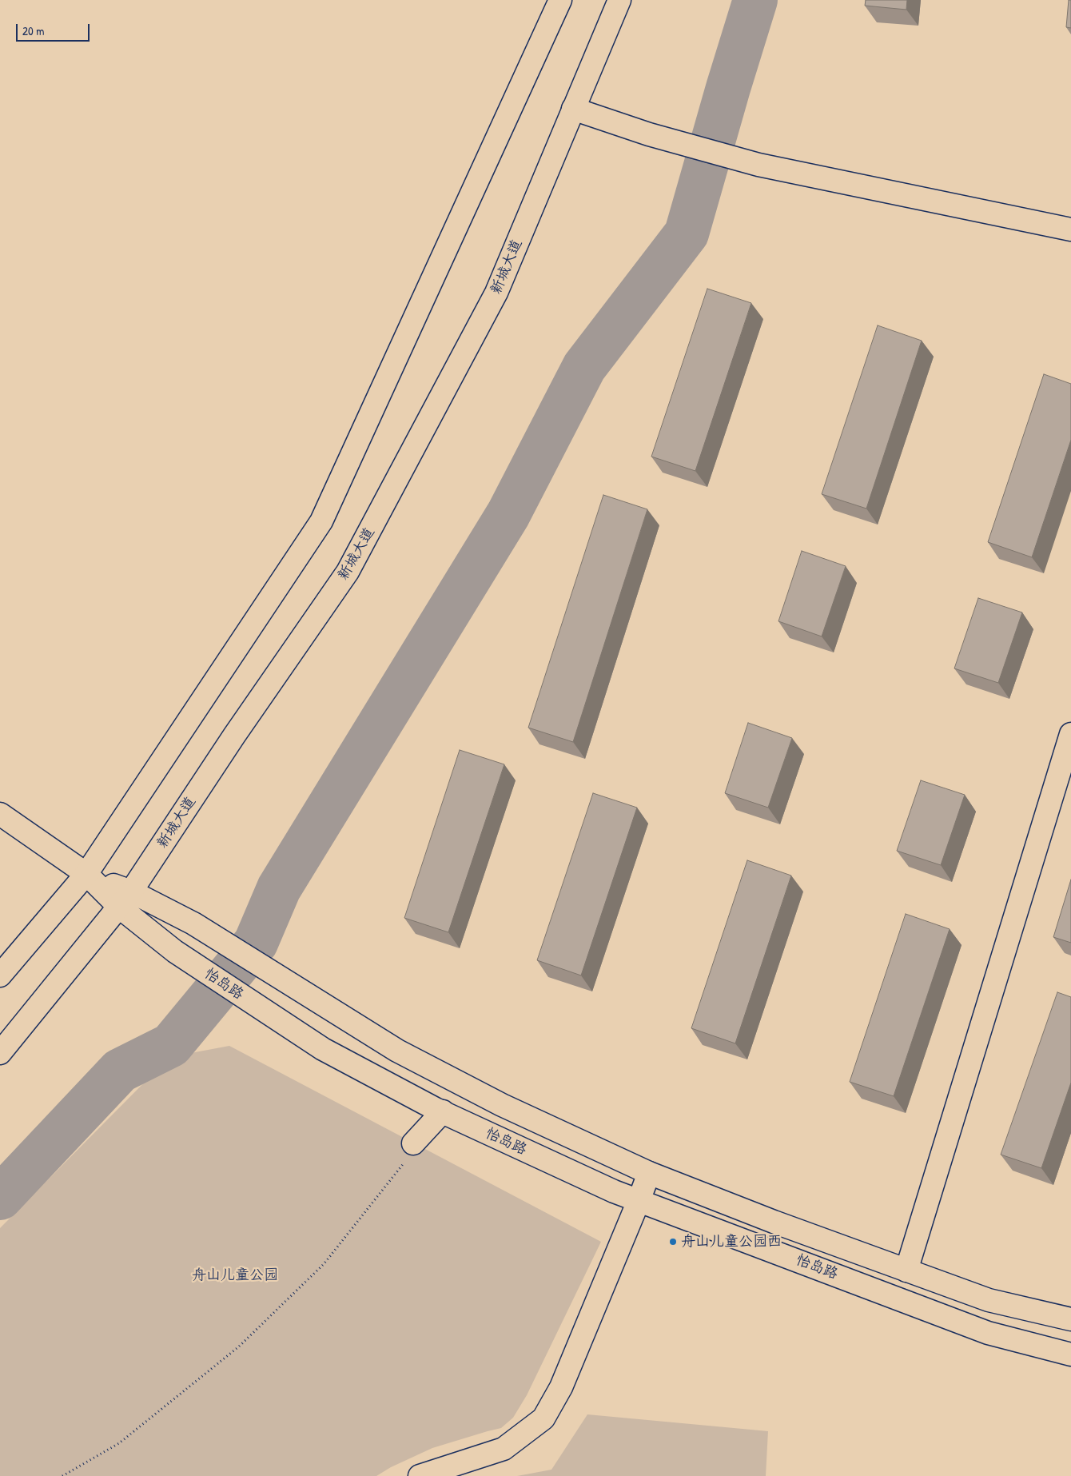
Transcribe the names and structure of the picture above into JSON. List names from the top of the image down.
{
  "streets": {
    "street": ["新城大道", "怡岛路"]
  },
  "crossings": [
    ["新城大道", "怡岛路"]
  ],
  "parks": ["舟山儿童公园"],
  "places": ["舟山儿童公园西"],
  "scale_bar": "20 m"
}
